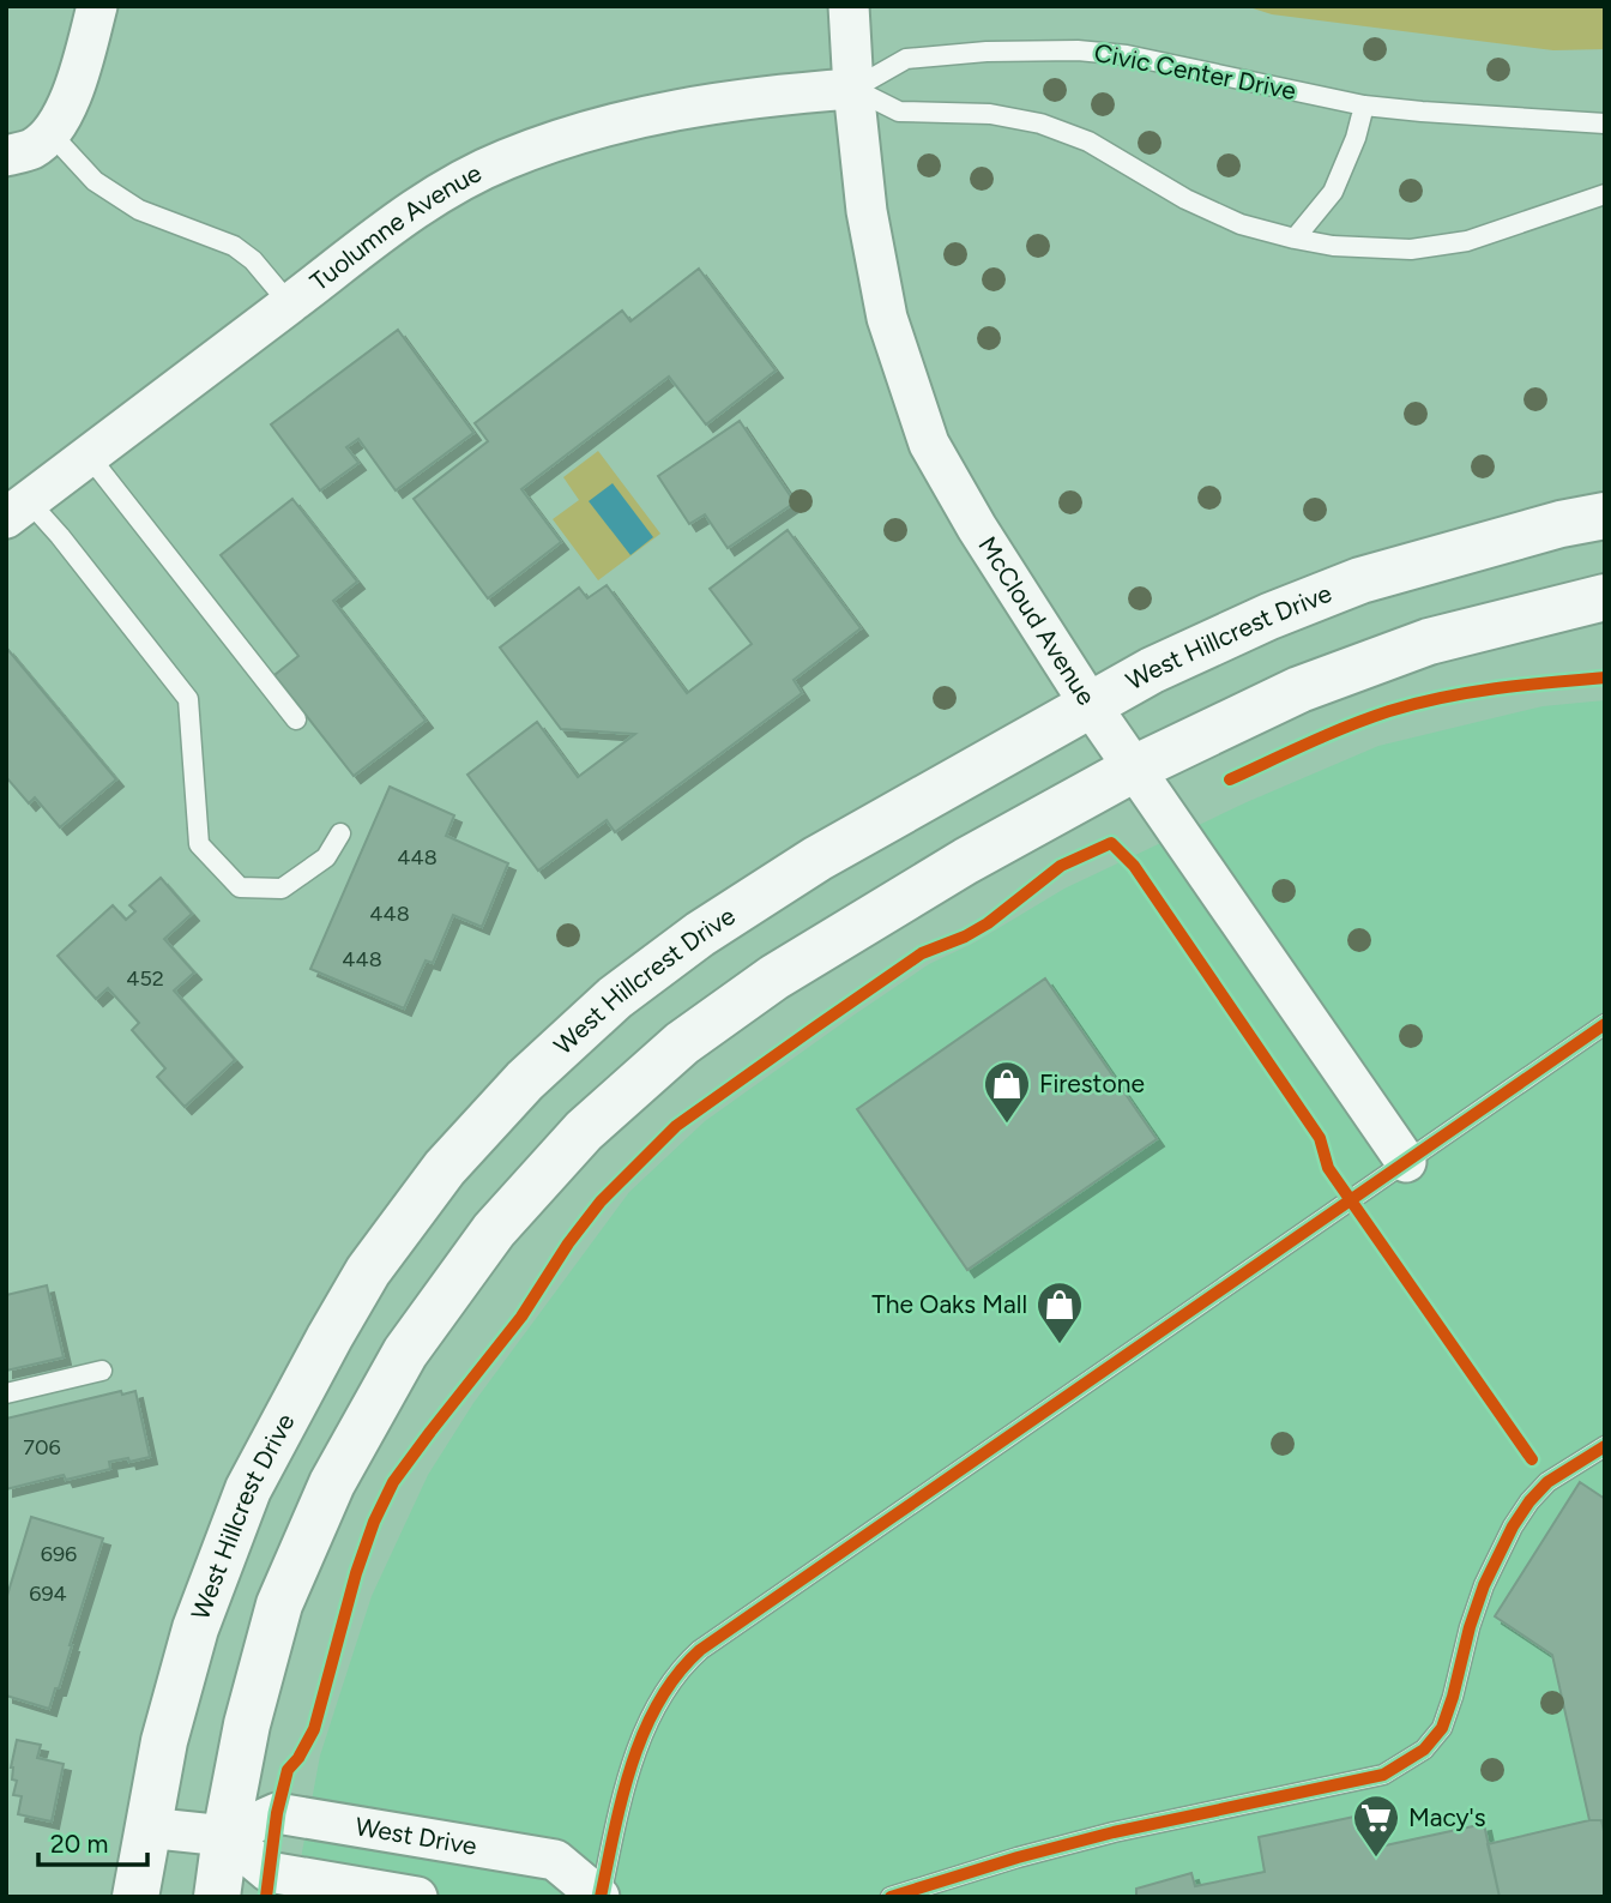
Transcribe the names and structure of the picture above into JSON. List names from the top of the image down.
{
  "streets": {
    "main road": ["West Hillcrest Drive"],
    "street": ["Tuolumne Avenue", "McCloud Avenue", "West Drive"],
    "lane": ["Civic Center Drive"]
  },
  "crossings": [
    ["Civic Center Drive", "Tuolumne Avenue"],
    ["Civic Center Drive", "McCloud Avenue"],
    ["Tuolumne Avenue", "McCloud Avenue"],
    ["McCloud Avenue", "West Hillcrest Drive"],
    ["West Hillcrest Drive", "West Drive"]
  ],
  "places": {
    "shop": ["Firestone", "The Oaks Mall"],
    "supermarket": ["Macy's"]
  },
  "house_numbers": [
    "448",
    "448",
    "448",
    "452",
    "706",
    "696",
    "694"
  ],
  "scale_bar": "20 m"
}
